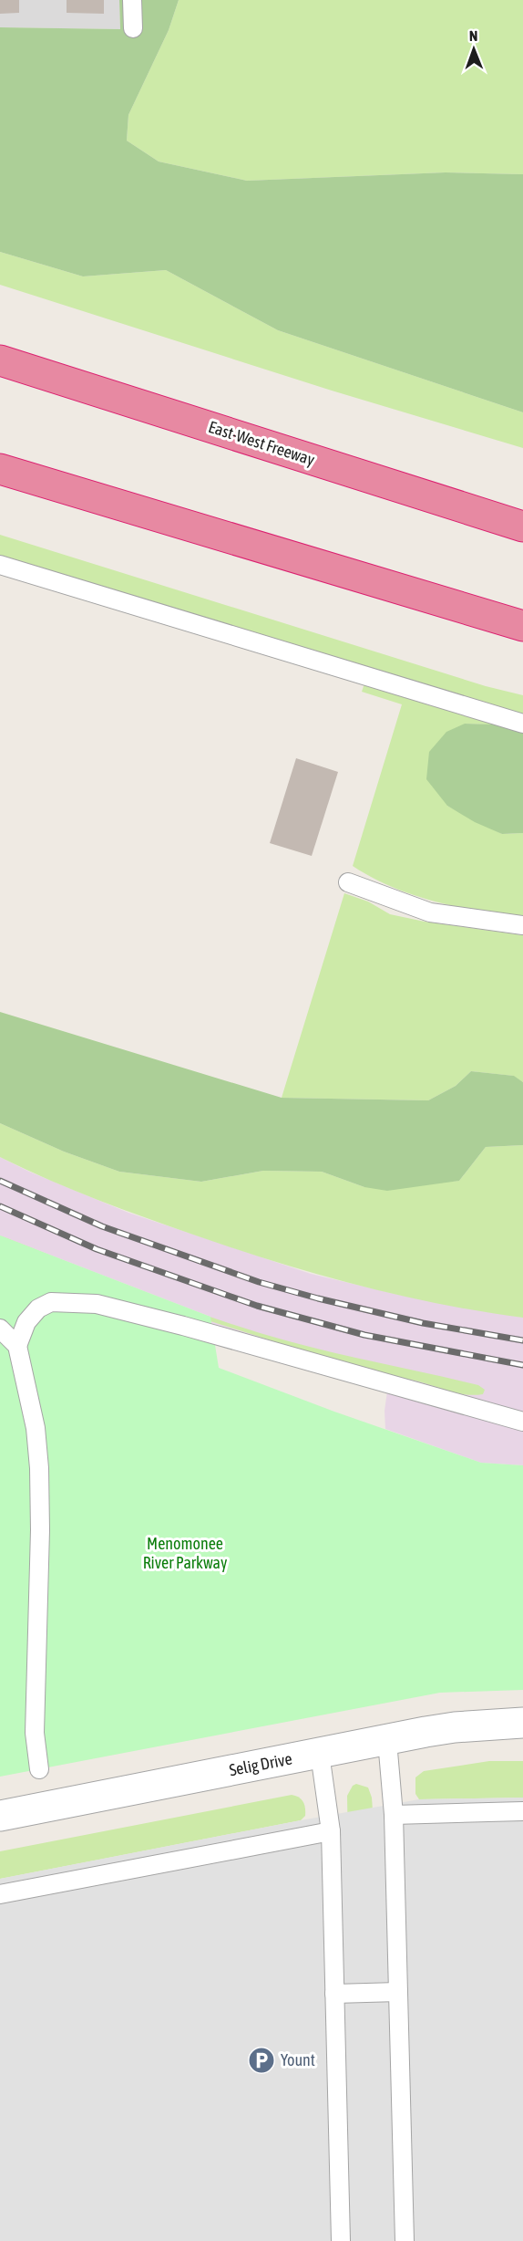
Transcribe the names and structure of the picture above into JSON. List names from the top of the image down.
{
  "streets": {
    "highway": ["East-West Freeway"],
    "street": ["Selig Drive"]
  },
  "parks": ["Menomonee River Parkway"],
  "places": {
    "parking": ["Yount"]
  },
  "north": "top"
}
